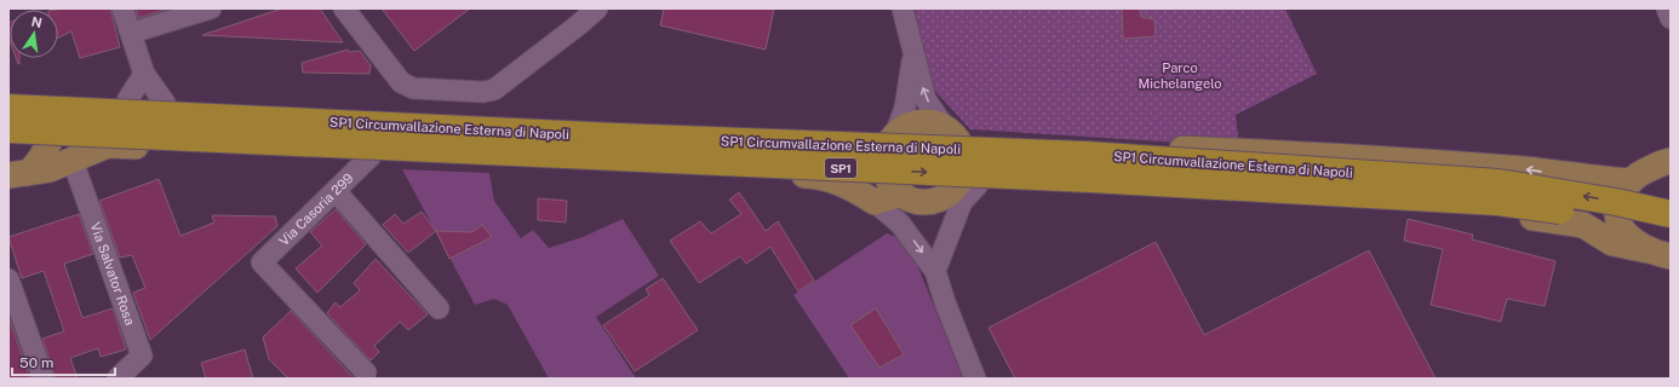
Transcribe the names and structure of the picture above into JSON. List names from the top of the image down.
{
  "streets": {
    "highway": ["SP1 Circumvallazione Esterna di Napoli", "SP1"],
    "street": ["Via Casoria 299", "Via Salvator Rosa"]
  },
  "parks": ["Parco Michelangelo"],
  "scale_bar": "50 m",
  "north": "top"
}
